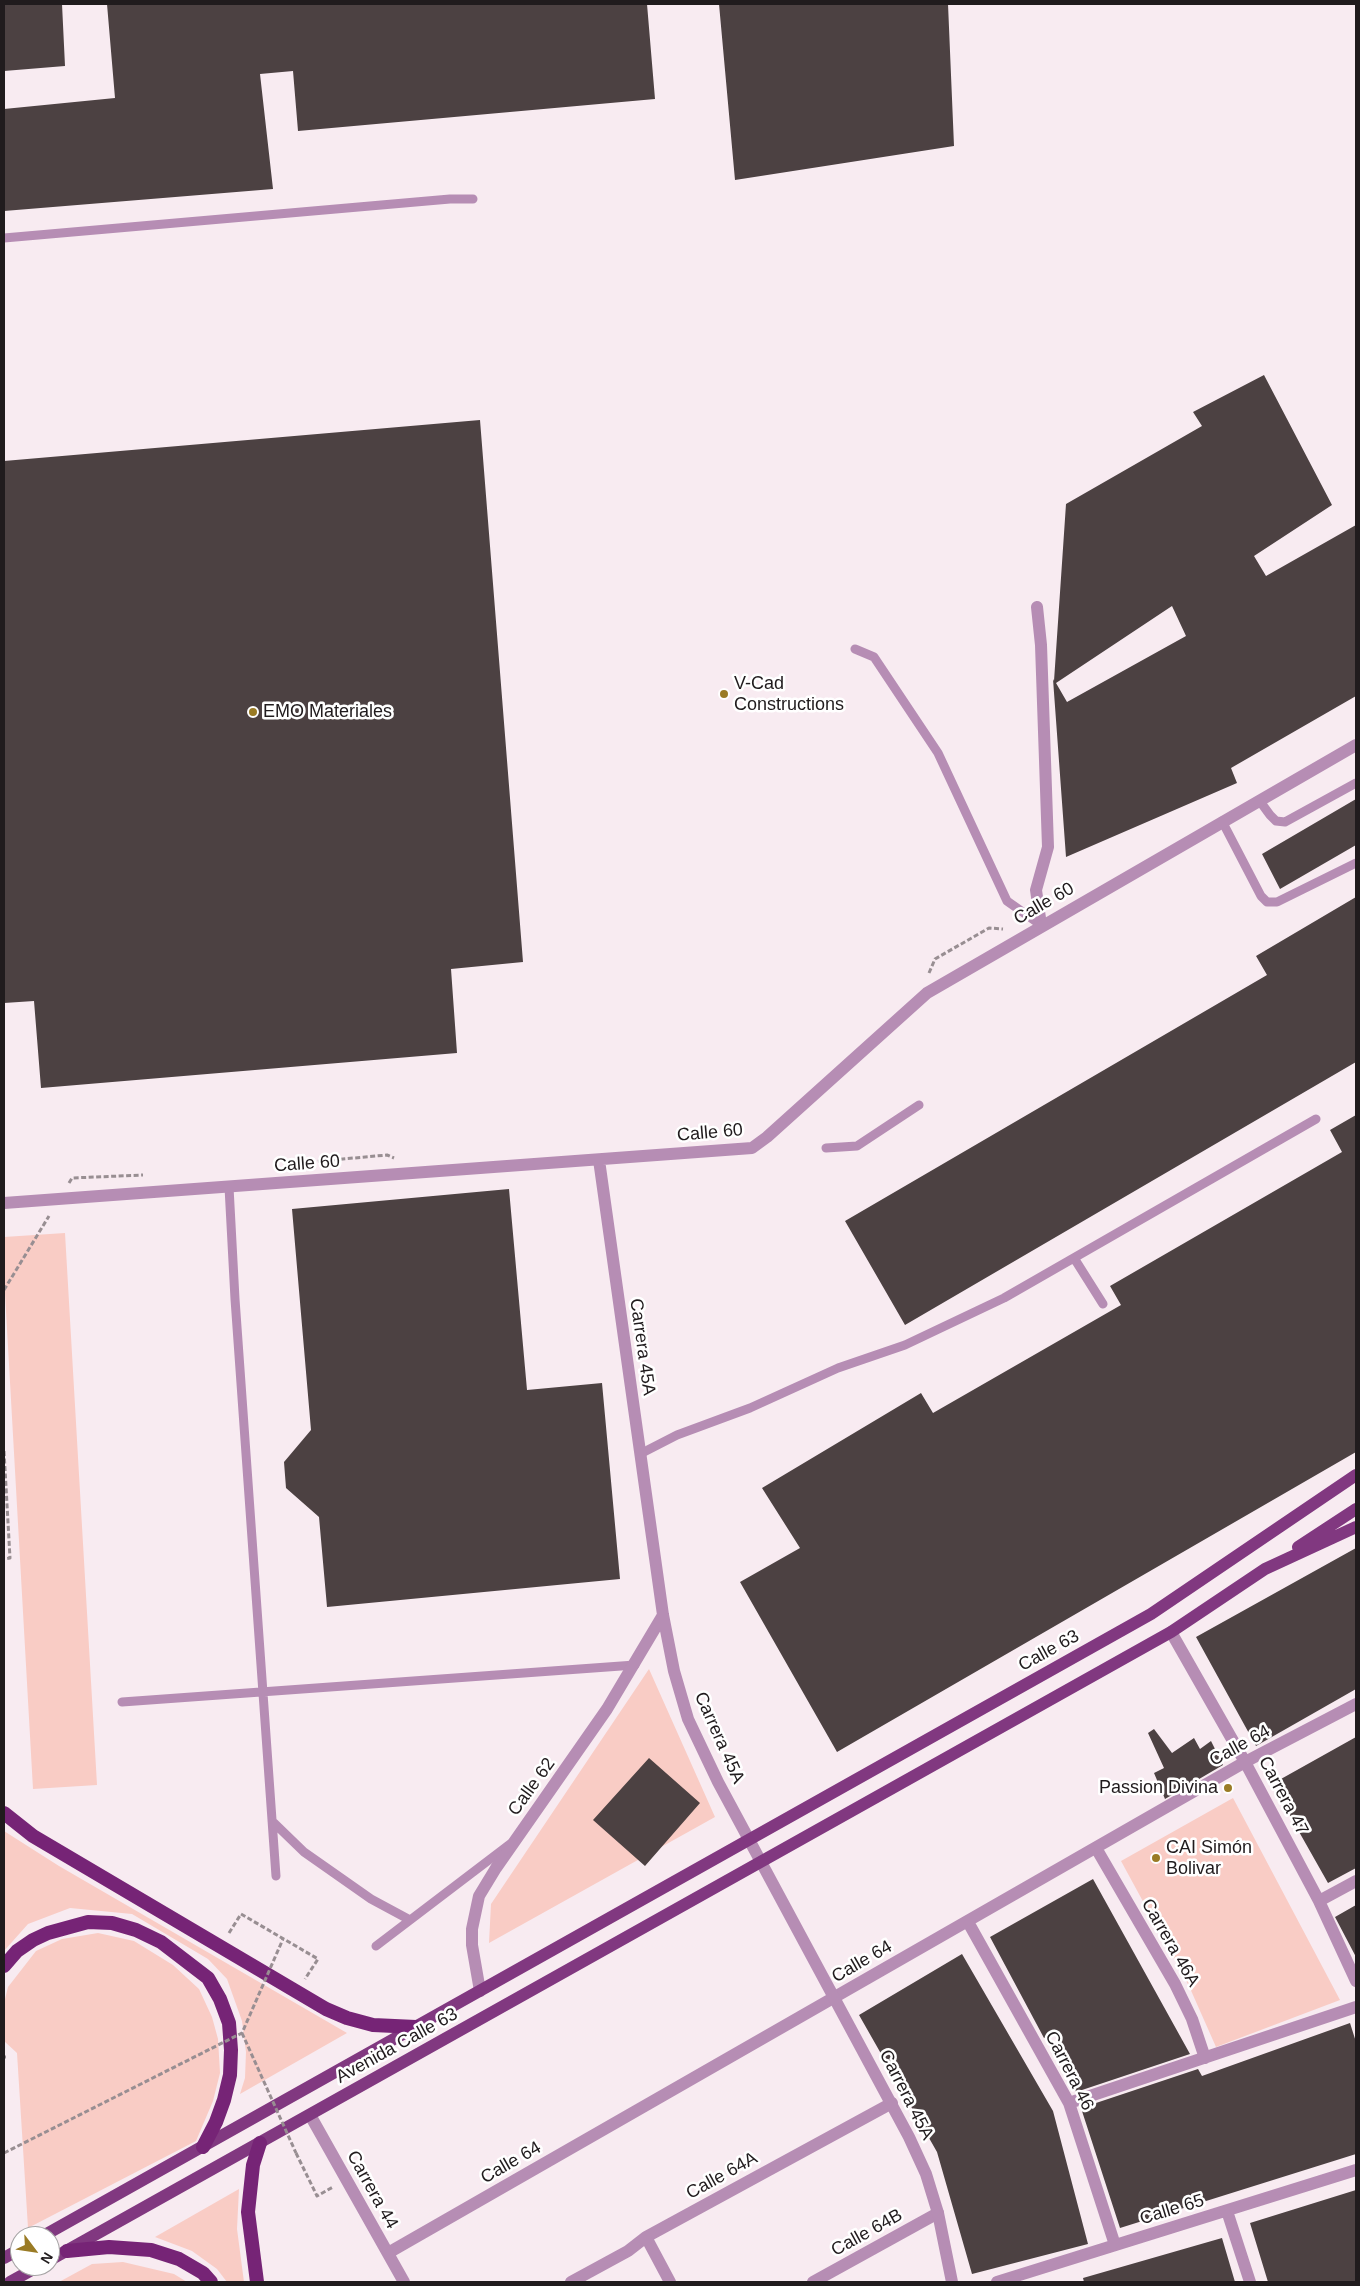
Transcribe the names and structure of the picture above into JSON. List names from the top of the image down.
{
  "streets": {
    "main road": ["Calle 63", "Avenida Calle 63"],
    "street": [
      "Calle 60",
      "Carrera 45A",
      "Calle 64",
      "Calle 62",
      "Carrera 47",
      "Carrera 46A",
      "Carrera 46",
      "Calle 64A",
      "Carrera 44",
      "Calle 65",
      "Calle 64B"
    ]
  },
  "crossings": [
    ["Calle 60", "Carrera 45A"],
    ["Carrera 45A", "Calle 63"],
    ["Carrera 45A", "Calle 64"],
    ["Carrera 45A", "Calle 62"],
    ["Carrera 45A", "Avenida Calle 63"],
    ["Carrera 45A", "Calle 64A"],
    ["Carrera 45A", "Calle 64B"],
    ["Calle 63", "Avenida Calle 63"],
    ["Calle 64", "Carrera 47"],
    ["Calle 64", "Carrera 46A"],
    ["Calle 64", "Carrera 46"],
    ["Calle 64", "Carrera 44"],
    ["Calle 62", "Avenida Calle 63"],
    ["Avenida Calle 63", "Carrera 44"],
    ["Carrera 46", "Calle 65"]
  ],
  "places": [
    "V-Cad Constructions",
    "EMO Materiales",
    "Passion Divina",
    "CAI Simón Bolivar"
  ],
  "north": "bottom right"
}
